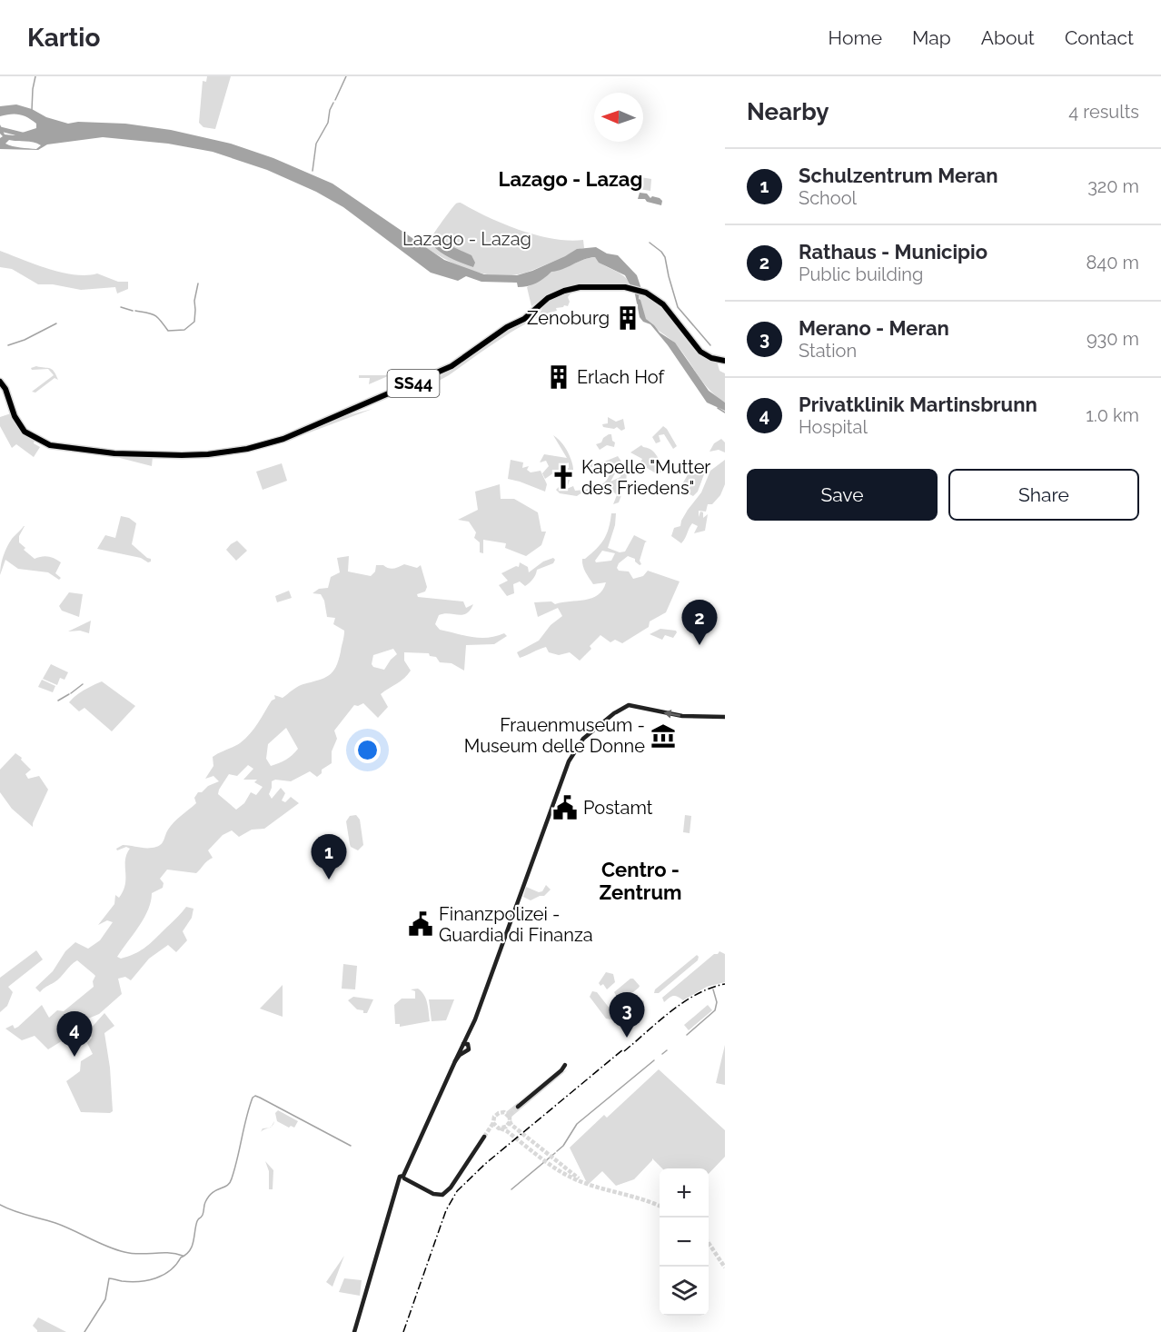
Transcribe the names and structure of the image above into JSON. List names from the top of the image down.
{
  "streets": {
    "main road": ["SS44"]
  },
  "districts": ["Lazago - Lazag", "Centro - Zentrum"],
  "parks": ["Lazago - Lazag"],
  "places": {
    "building": ["Zenoburg", "Erlach Hof"],
    "church": ["Kapelle \"Mutter des Friedens\""],
    "museum": ["Frauenmuseum - Museum delle Donne"],
    "public building": ["Postamt", "Finanzpolizei - Guardia di Finanza"]
  },
  "north": "left",
  "page": {
    "header": "Kartio",
    "nav": [
      "Home",
      "Map",
      "About",
      "Contact"
    ],
    "heading": ["Nearby", "4 results"],
    "list": [
      {
        "mark": "1",
        "name": "Schulzentrum Meran",
        "note": "School",
        "value": "320 m"
      },
      {
        "mark": "2",
        "name": "Rathaus - Municipio",
        "note": "Public building",
        "value": "840 m"
      },
      {
        "mark": "3",
        "name": "Merano - Meran",
        "note": "Station",
        "value": "930 m"
      },
      {
        "mark": "4",
        "name": "Privatklinik Martinsbrunn",
        "note": "Hospital",
        "value": "1.0 km"
      }
    ],
    "buttons": ["Save", "Share"],
    "pins": [
      "2",
      "1",
      "3",
      "4"
    ],
    "map_buttons": ["+", "−"]
  }
}
